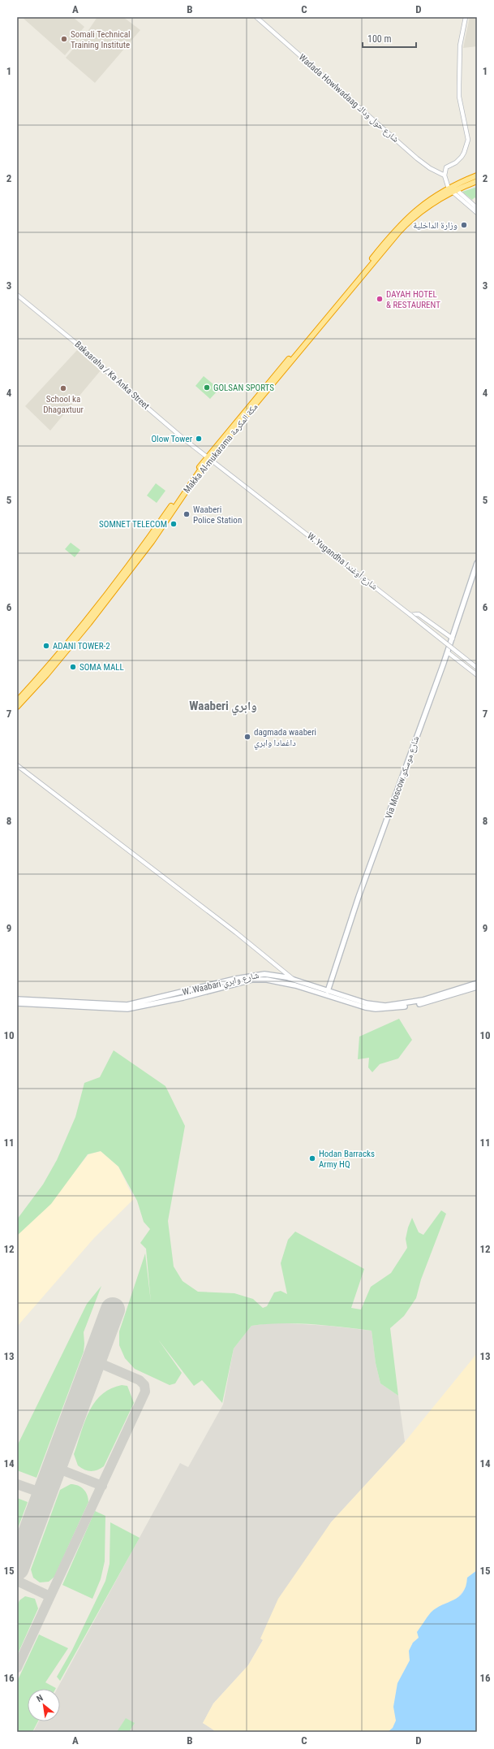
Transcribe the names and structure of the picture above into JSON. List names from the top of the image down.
{
  "streets": {
    "highway": ["Makka Al-mukarama مكة المكرمة"],
    "main road": ["Via Moscow شارع موسكو", "W. Waabari شارع وابري"],
    "street": ["Wadada Howlwadaag شارع حول وداك", "Bakaaraha / Ka Anka Street", "W. Yugandha شارع أوغندا"]
  },
  "crossings": [
    ["Bakaaraha / Ka Anka Street", "Makka Al-mukarama مكة المكرمة"],
    ["Bakaaraha / Ka Anka Street", "W. Yugandha شارع أوغندا"],
    ["Makka Al-mukarama مكة المكرمة", "W. Yugandha شارع أوغندا"],
    ["Via Moscow شارع موسكو", "W. Waabari شارع وابري"]
  ],
  "districts": ["Waaberi وابري"],
  "places": [
    "Somali Technical Training Institute",
    "وزارة الداخلية",
    "DAYAH HOTEL & RESTAURENT",
    "GOLSAN SPORTS",
    "School ka Dhagaxtuur",
    "Olow Tower",
    "Waaberi Police Station",
    "SOMNET TELECOM",
    "ADANI TOWER-2",
    "SOMA MALL",
    "dagmada waaberi داغمادا وابري",
    "Hodan Barracks Army HQ"
  ],
  "scale_bar": "100 m",
  "north": "top left",
  "grid": {
    "columns": [
      "A",
      "B",
      "C",
      "D"
    ],
    "rows": [
      "1",
      "2",
      "3",
      "4",
      "5",
      "6",
      "7",
      "8",
      "9",
      "10",
      "11",
      "12",
      "13",
      "14",
      "15",
      "16"
    ]
  }
}
